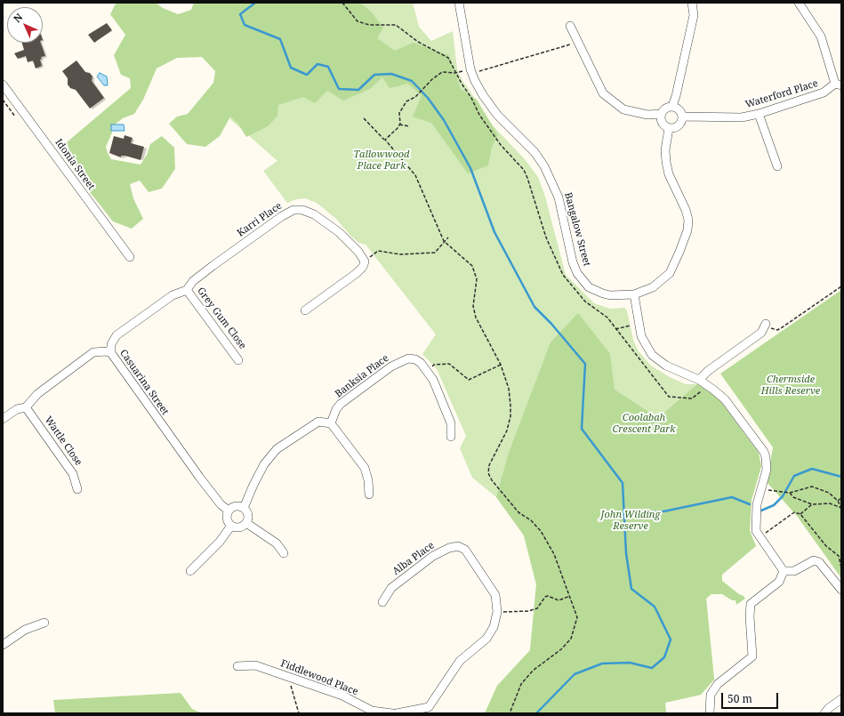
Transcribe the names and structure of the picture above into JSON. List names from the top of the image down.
{
  "streets": {
    "street": [
      "Waterford Place",
      "Idonia Street",
      "Karri Place",
      "Bangalow Street",
      "Grey Gum Close",
      "Banksia Place",
      "Casuarina Street",
      "Wattle Close",
      "Alba Place",
      "Fiddlewood Place"
    ]
  },
  "crossings": [
    ["Waterford Place", "Bangalow Street"],
    ["Karri Place", "Grey Gum Close"],
    ["Karri Place", "Casuarina Street"],
    ["Casuarina Street", "Wattle Close"]
  ],
  "parks": [
    "Tallowwood Place Park",
    "Chermside Hills Reserve",
    "Coolabah Crescent Park",
    "John Wilding Reserve"
  ],
  "scale_bar": "50 m",
  "north": "top left"
}
